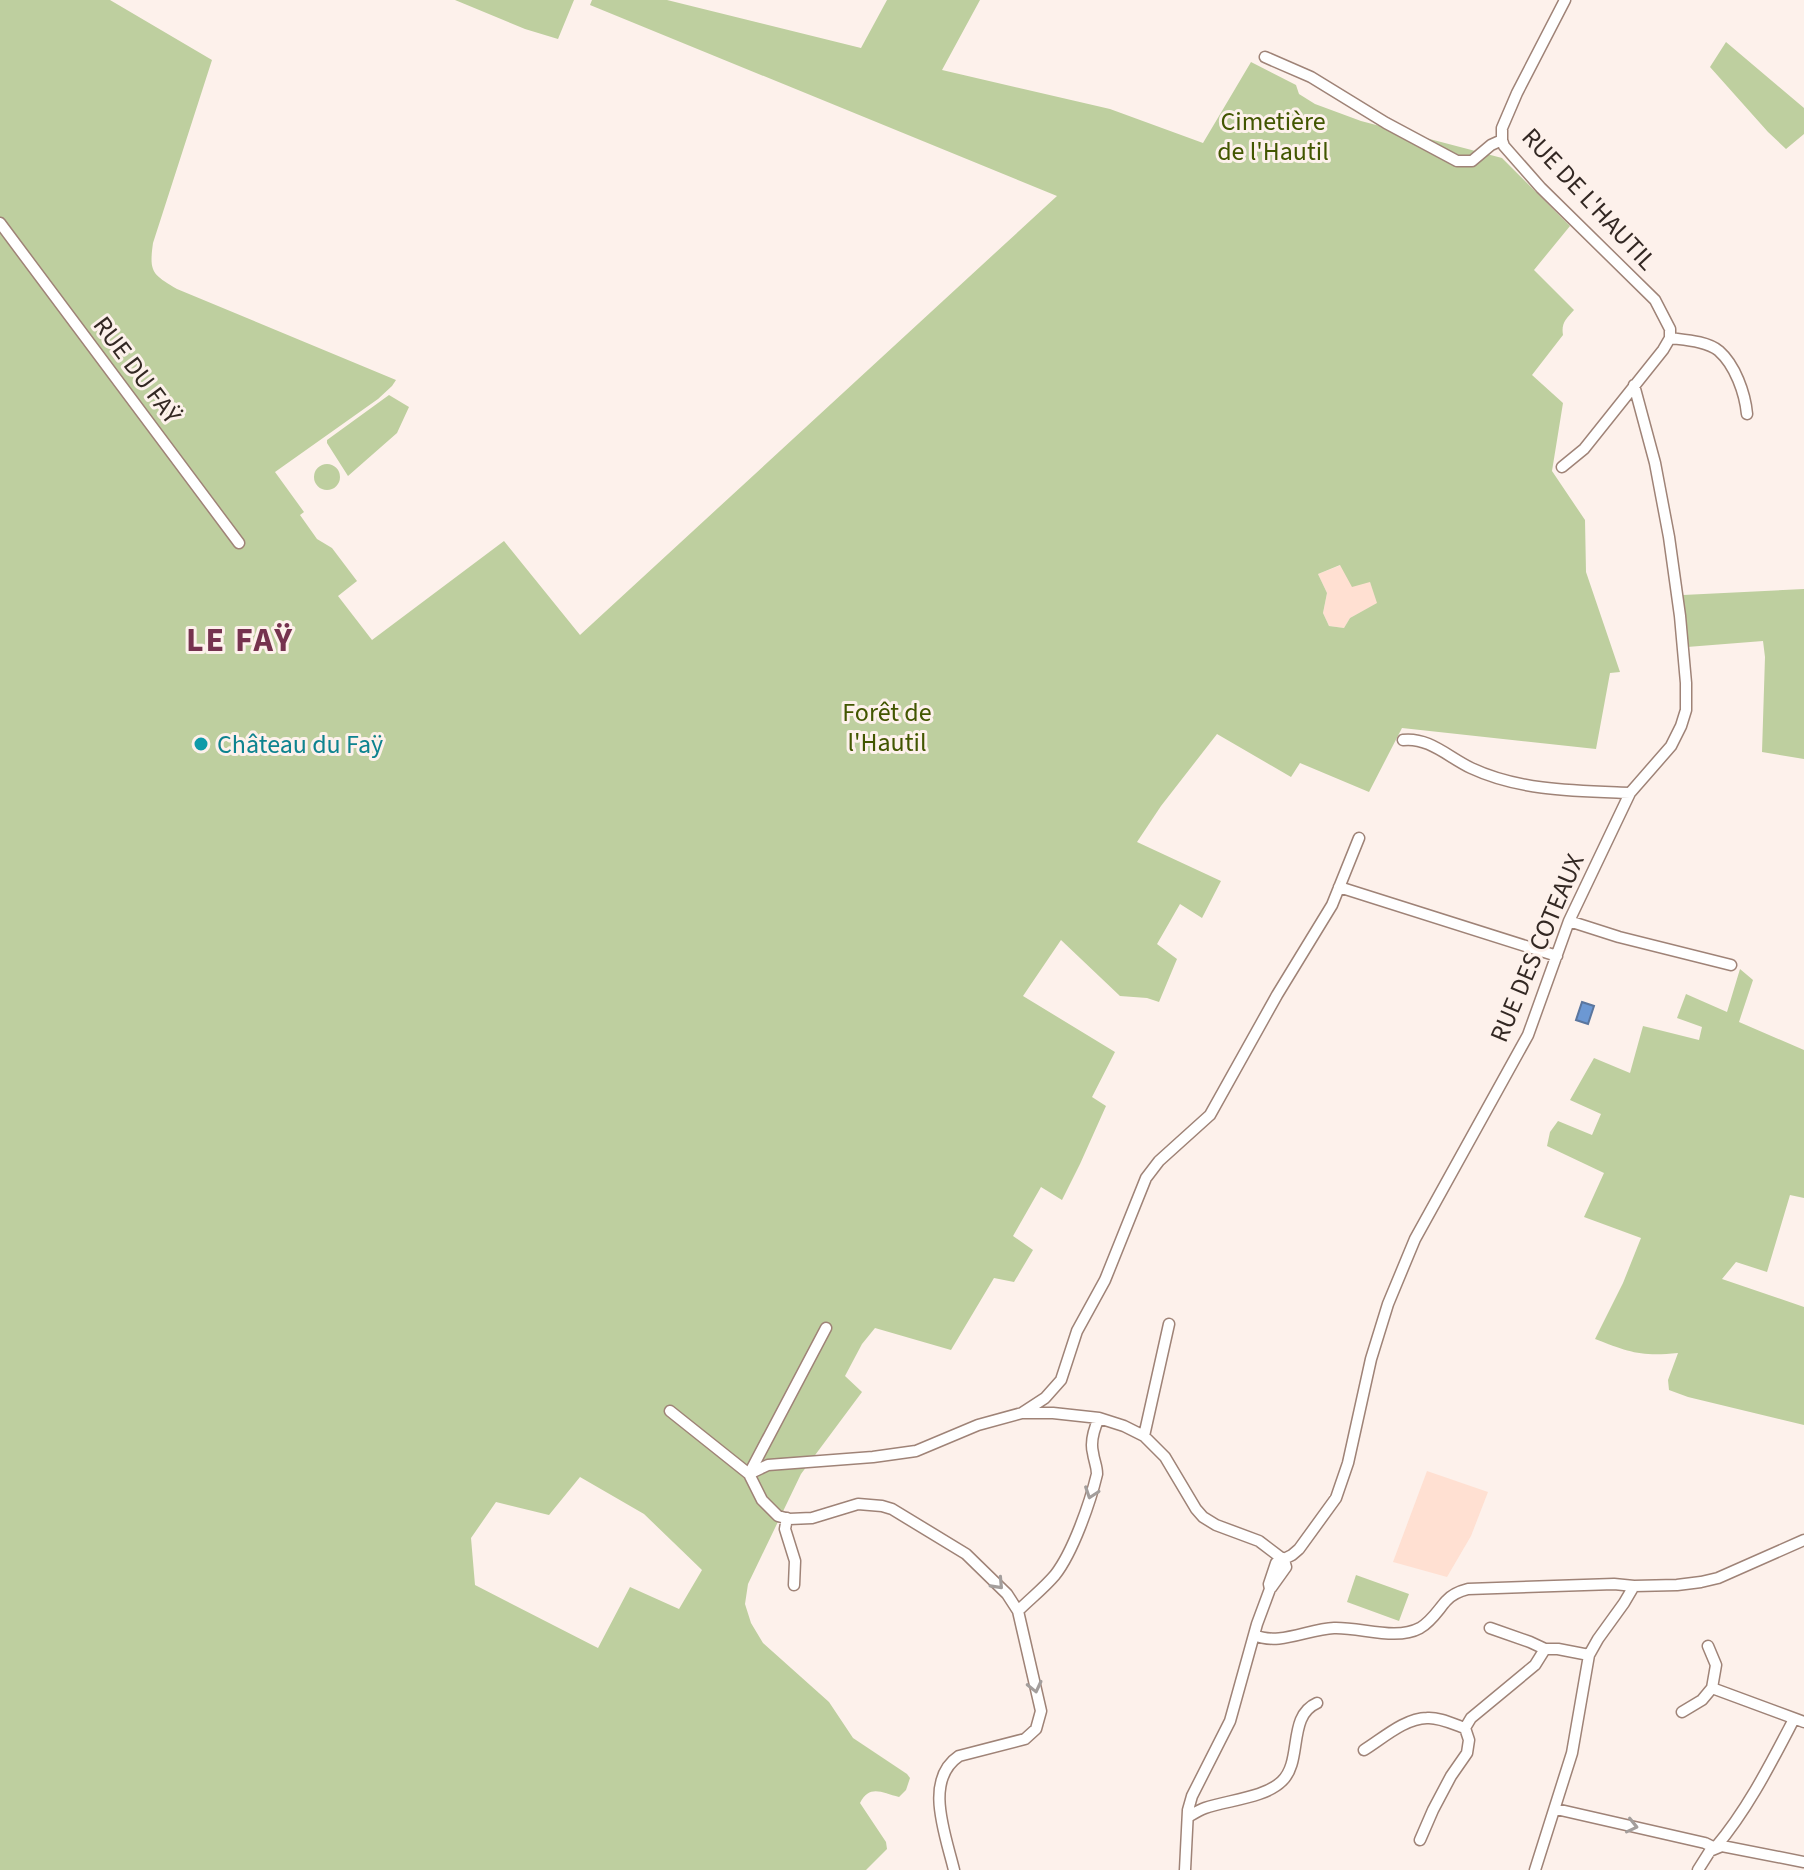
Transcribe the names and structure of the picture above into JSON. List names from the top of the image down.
{
  "streets": {
    "street": ["RUE DE L'HAUTIL", "RUE DU FAŸ", "RUE DES COTEAUX"]
  },
  "districts": ["LE FAŸ"],
  "parks": ["Cimetière de l'Hautil", "Forêt de l'Hautil"],
  "places": ["Château du Faÿ"]
}
